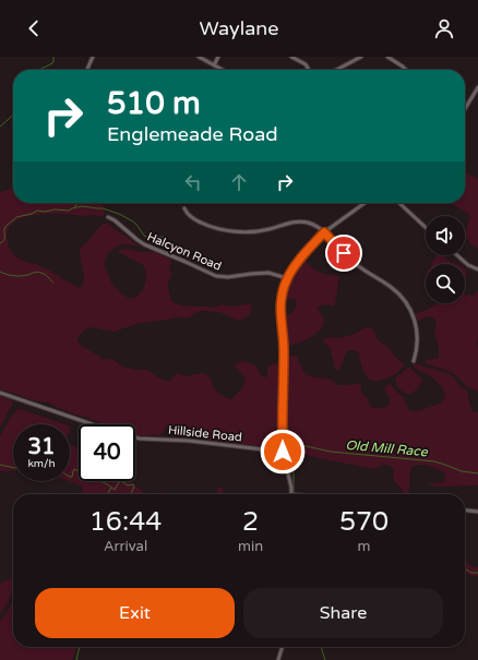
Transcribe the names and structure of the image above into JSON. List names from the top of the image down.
{
  "streets": {
    "street": ["Halcyon Road", "Hillside Road"]
  },
  "water": ["Old Mill Race"],
  "page": {
    "header": "Waylane",
    "turn": ["510 m", "Englemeade Road"],
    "speed": "31 km/h",
    "limit": "40",
    "eta": [
      "16:44",
      "Arrival",
      "2",
      "min",
      "570",
      "m"
    ],
    "buttons": ["Exit", "Share"]
  }
}
